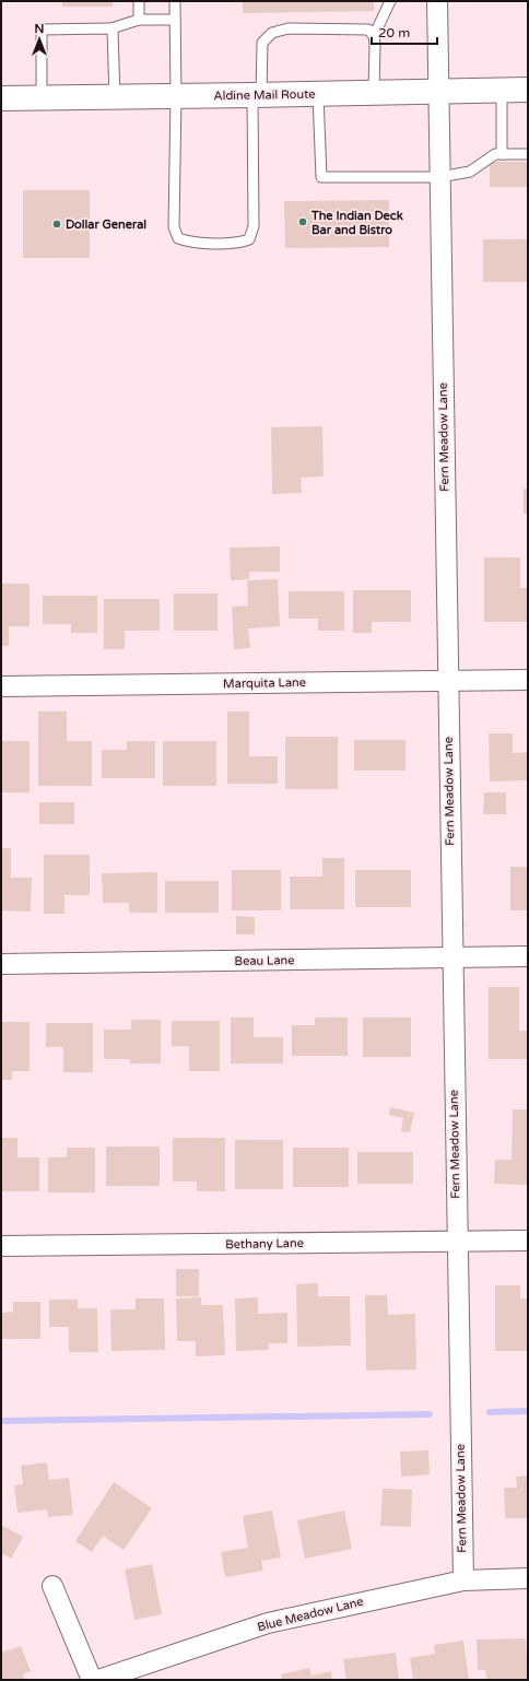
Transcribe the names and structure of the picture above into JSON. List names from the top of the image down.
{
  "streets": {
    "main road": ["Aldine Mail Route"],
    "street": [
      "Fern Meadow Lane",
      "Marquita Lane",
      "Beau Lane",
      "Bethany Lane",
      "Blue Meadow Lane"
    ]
  },
  "crossings": [
    ["Aldine Mail Route", "Fern Meadow Lane"],
    ["Fern Meadow Lane", "Marquita Lane"],
    ["Fern Meadow Lane", "Beau Lane"],
    ["Fern Meadow Lane", "Bethany Lane"],
    ["Fern Meadow Lane", "Blue Meadow Lane"]
  ],
  "places": ["The Indian Deck Bar and Bistro", "Dollar General"],
  "scale_bar": "20 m",
  "north": "top"
}
